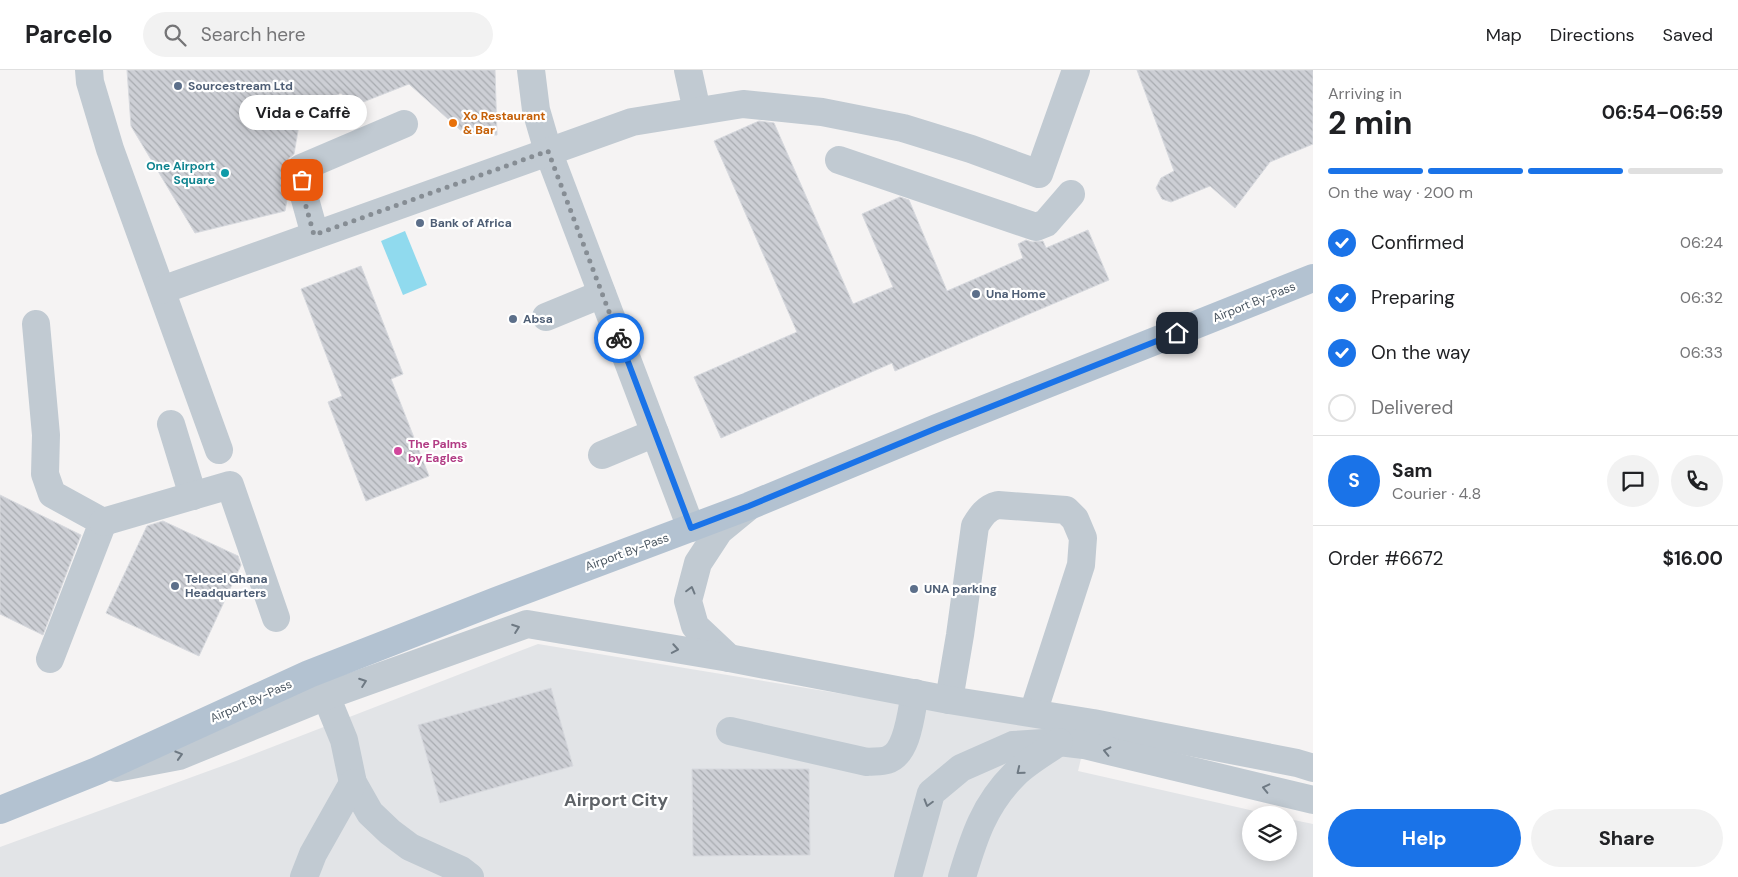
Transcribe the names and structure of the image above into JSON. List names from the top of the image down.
{
  "streets": {
    "main road": ["Airport By-Pass"]
  },
  "districts": ["Airport City"],
  "places": [
    "Sourcestream Ltd",
    "Xo Restaurant & Bar",
    "One Airport Square",
    "Vida e Caffè",
    "Bank of Africa",
    "Una Home",
    "Absa",
    "The Palms by Eagles",
    "Telecel Ghana Headquarters",
    "UNA parking"
  ],
  "page": {
    "header": "Parcelo",
    "search": "Search here",
    "nav": ["Map", "Directions", "Saved"],
    "heading": ["2 min", "Arriving in", "06:54–06:59"],
    "panel": [
      "Sam",
      "Courier · 4.8",
      "Order #6672",
      "$16.00"
    ],
    "bubble": "Vida e Caffè",
    "bar": "On the way · 200 m",
    "list": [
      ["Confirmed", "06:24"],
      ["Preparing", "06:32"],
      ["On the way", "06:33"],
      "Delivered"
    ],
    "round": "S",
    "buttons": ["Help", "Share"]
  }
}
